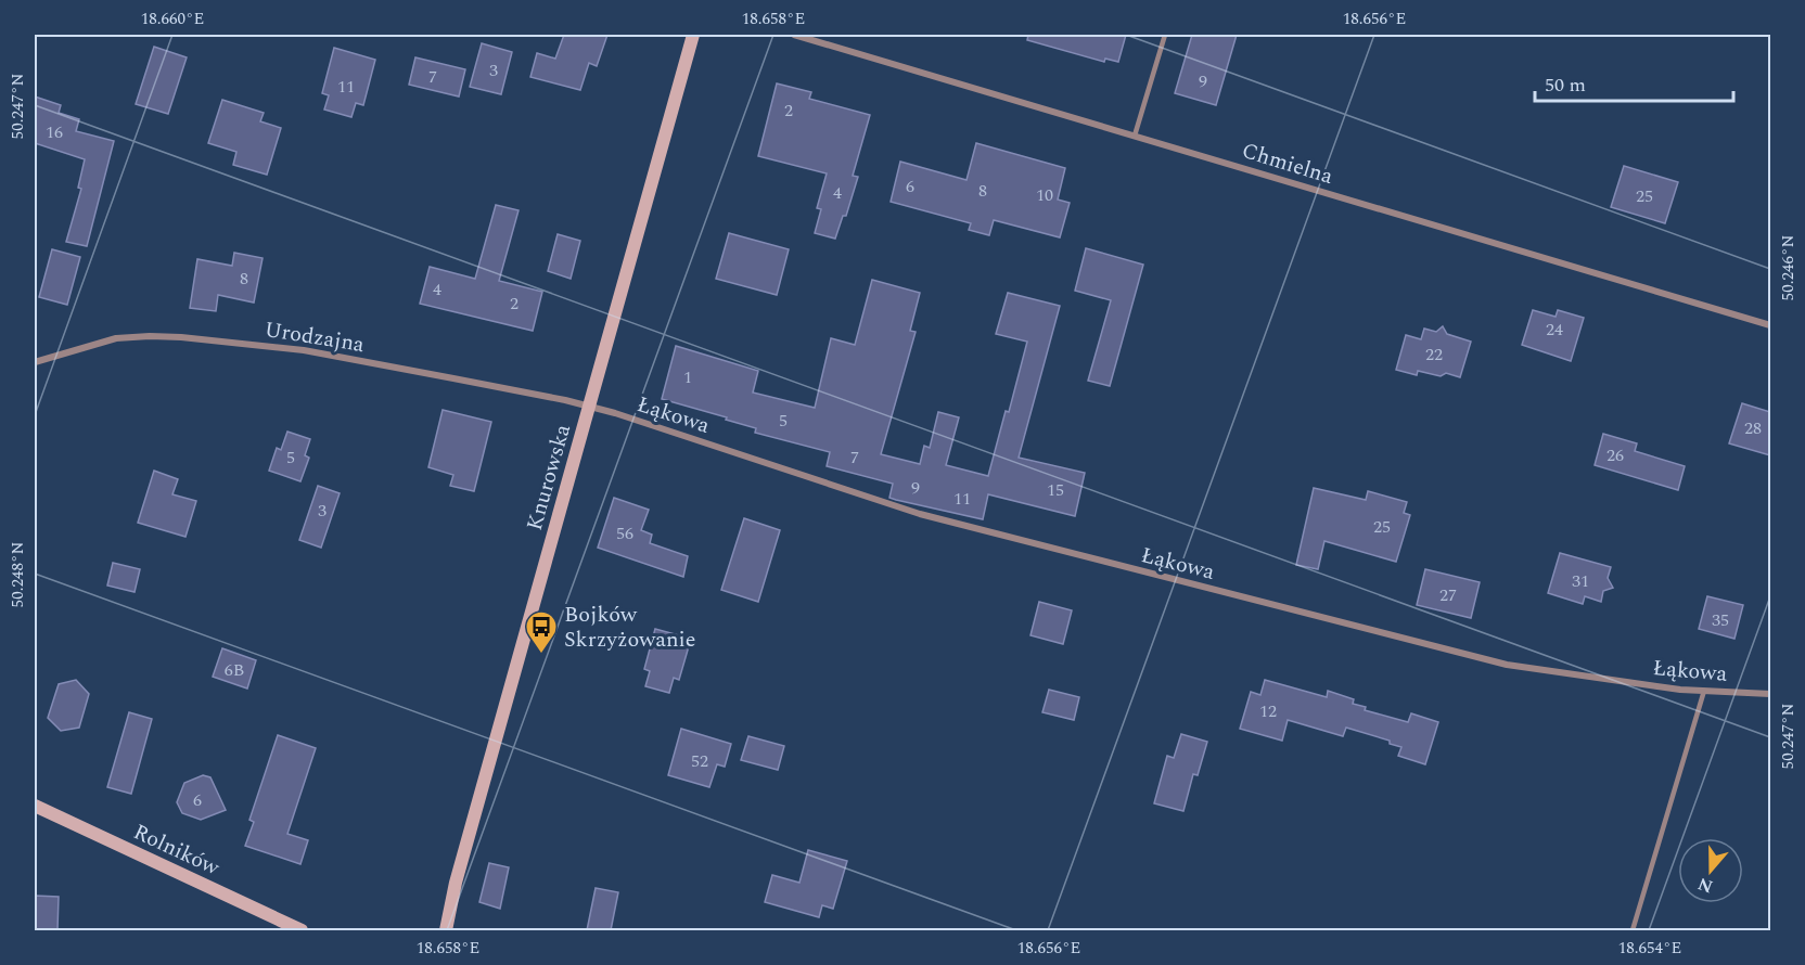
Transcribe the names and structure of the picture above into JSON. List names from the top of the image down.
{
  "streets": {
    "street": [
      "Chmielna",
      "Urodzajna",
      "Łąkowa",
      "Knurowska",
      "Rolników"
    ]
  },
  "crossings": [
    ["Urodzajna", "Łąkowa"],
    ["Urodzajna", "Knurowska"],
    ["Łąkowa", "Knurowska"]
  ],
  "places": {
    "bus stop": ["Bojków Skrzyżowanie"]
  },
  "house_numbers": [
    "3",
    "7",
    "9",
    "11",
    "2",
    "16",
    "6",
    "8",
    "4",
    "10",
    "25",
    "8",
    "4",
    "2",
    "24",
    "22",
    "1",
    "5",
    "28",
    "26",
    "5",
    "7",
    "9",
    "15",
    "11",
    "3",
    "25",
    "56",
    "31",
    "27",
    "35",
    "6B",
    "12",
    "52",
    "6"
  ],
  "scale_bar": "50 m",
  "north": "bottom",
  "coordinates": [
    "18.660°E",
    "18.658°E",
    "18.656°E",
    "50.247°N",
    "50.246°N",
    "50.248°N",
    "18.654°E"
  ]
}
